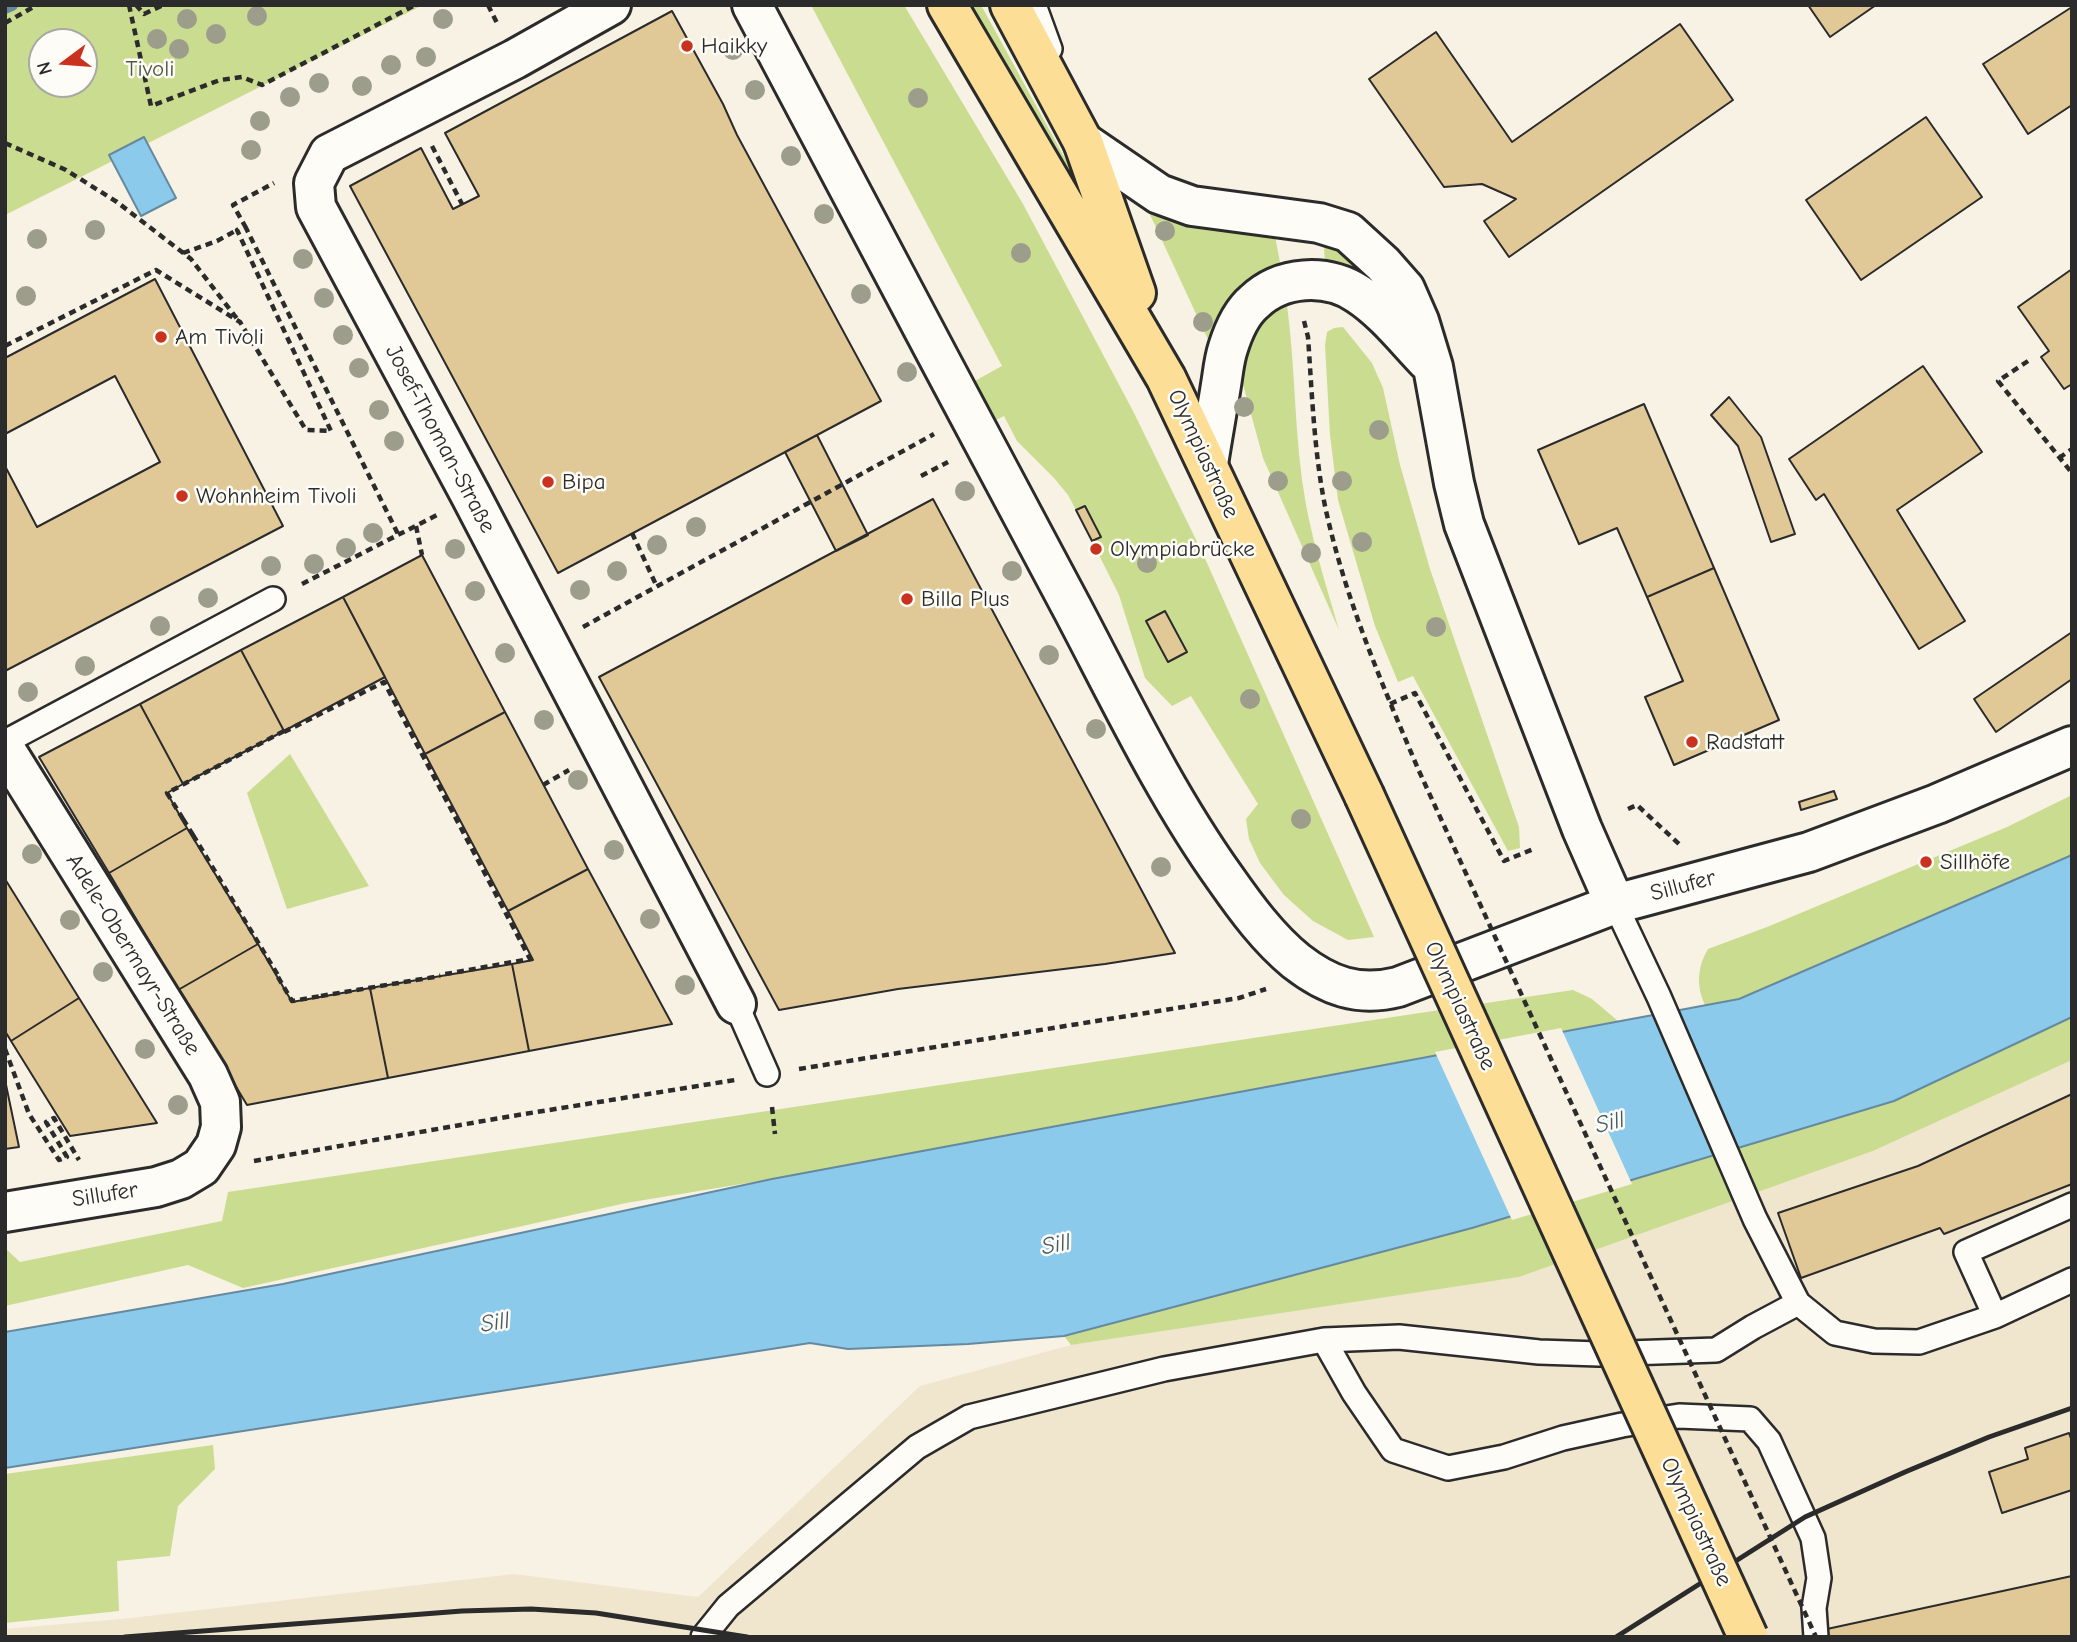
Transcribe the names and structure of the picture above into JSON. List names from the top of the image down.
{
  "streets": {
    "main road": ["Olympiastraße"],
    "street": ["Josef-Thoman-Straße", "Sillufer", "Adele-Obermayr-Straße"]
  },
  "crossings": [
    ["Sillufer", "Adele-Obermayr-Straße"]
  ],
  "water": ["Sill"],
  "parks": ["Tivoli"],
  "places": [
    "Haikky",
    "Am Tivoli",
    "Bipa",
    "Wohnheim Tivoli",
    "Olympiabrücke",
    "Billa Plus",
    "Radstatt",
    "Sillhöfe"
  ],
  "north": "left"
}
